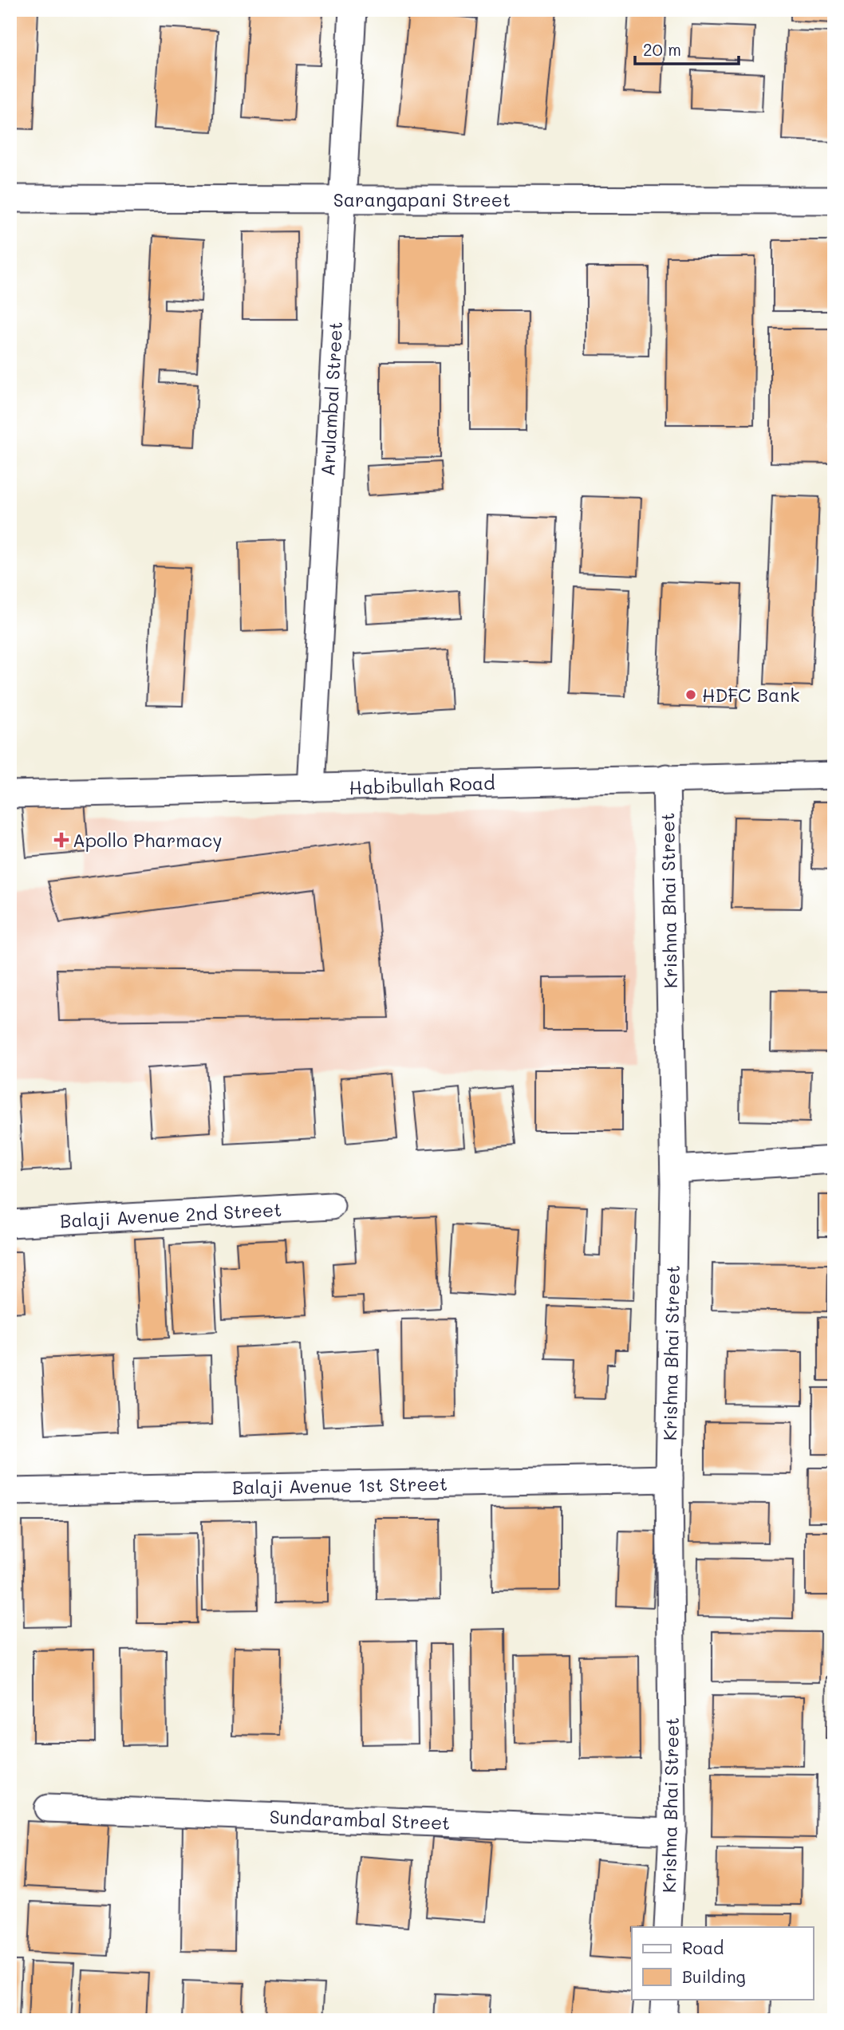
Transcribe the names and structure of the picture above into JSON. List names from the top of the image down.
{
  "streets": {
    "street": [
      "Sarangapani Street",
      "Arulambal Street",
      "Habibullah Road",
      "Krishna Bhai Street",
      "Balaji Avenue 2nd Street",
      "Balaji Avenue 1st Street",
      "Sundarambal Street"
    ]
  },
  "crossings": [
    ["Sarangapani Street", "Arulambal Street"],
    ["Arulambal Street", "Habibullah Road"],
    ["Habibullah Road", "Krishna Bhai Street"],
    ["Krishna Bhai Street", "Balaji Avenue 1st Street"],
    ["Krishna Bhai Street", "Sundarambal Street"]
  ],
  "places": {
    "other": ["HDFC Bank"],
    "health": ["Apollo Pharmacy"]
  },
  "legend": ["Road", "Building"],
  "scale_bar": "20 m"
}
